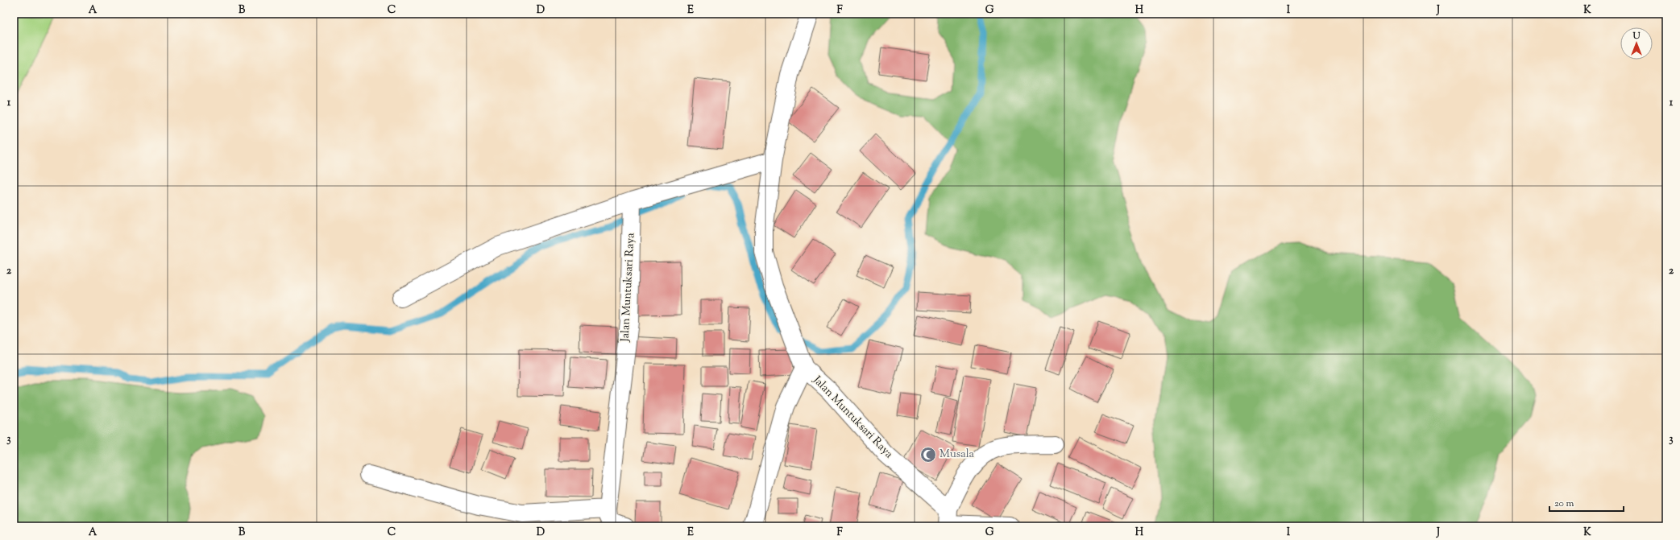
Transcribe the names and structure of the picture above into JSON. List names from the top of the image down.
{
  "streets": {
    "street": ["Jalan Muntuksari Raya"]
  },
  "places": {
    "mosque": ["Musala"]
  },
  "scale_bar": "20 m",
  "north": "top",
  "grid": {
    "columns": [
      "A",
      "B",
      "C",
      "D",
      "E",
      "F",
      "G",
      "H",
      "I",
      "J",
      "K"
    ],
    "rows": ["1", "2", "3"]
  }
}
